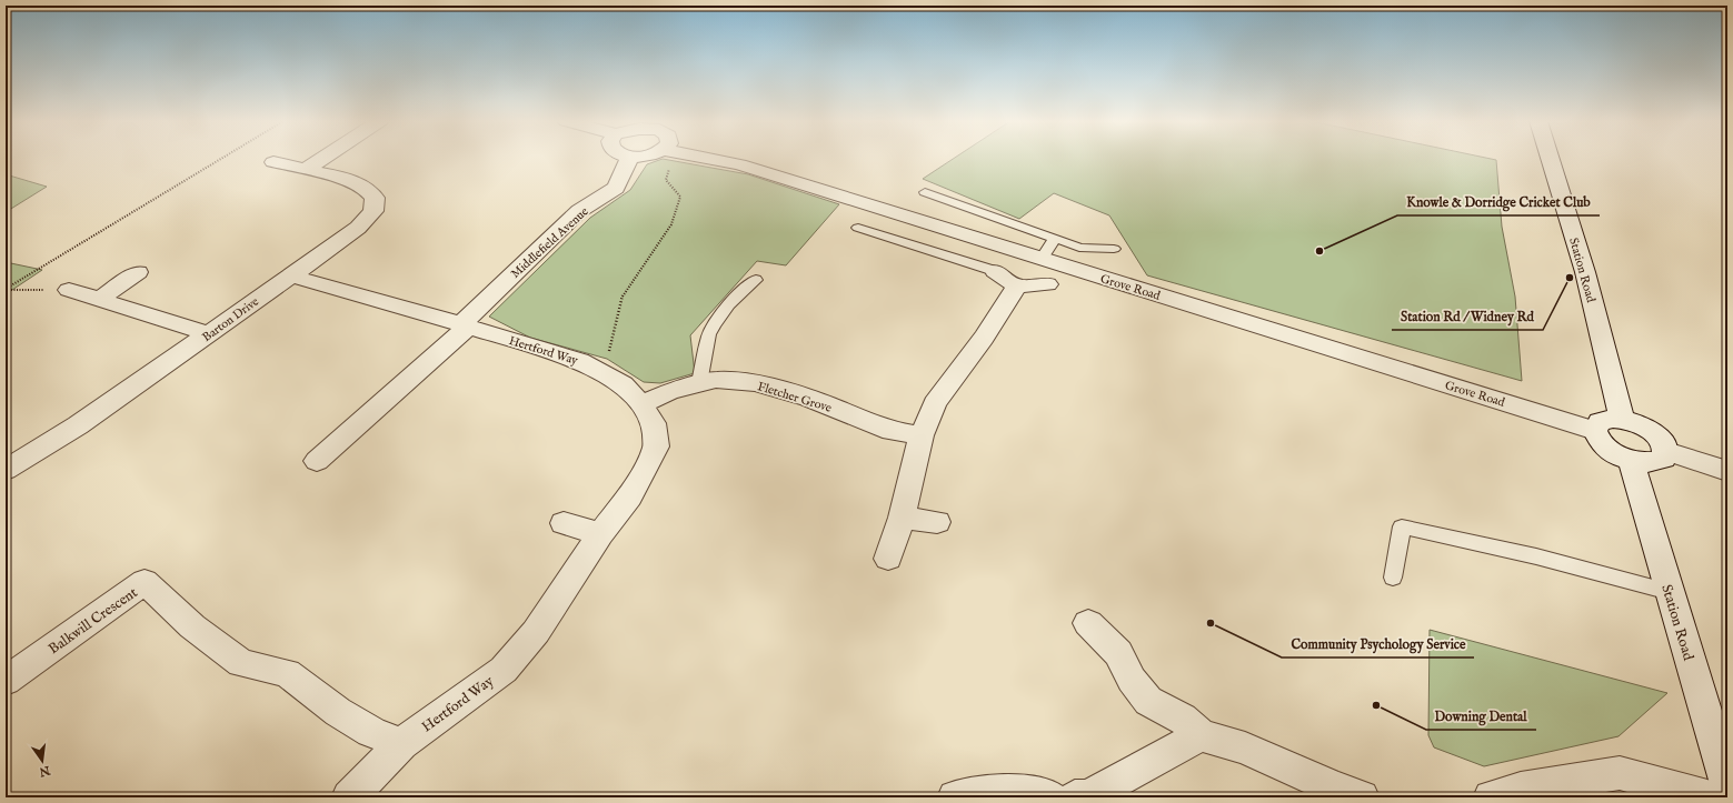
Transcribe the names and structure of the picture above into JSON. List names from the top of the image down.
{
  "streets": {
    "street": [
      "Middlefield Avenue",
      "Station Road",
      "Grove Road",
      "Barton Drive",
      "Hertford Way",
      "Fletcher Grove",
      "Balkwill Crescent"
    ]
  },
  "crossings": [
    ["Middlefield Avenue", "Hertford Way"],
    ["Barton Drive", "Hertford Way"],
    ["Hertford Way", "Fletcher Grove"],
    ["Hertford Way", "Balkwill Crescent"]
  ],
  "places": [
    "Knowle & Dorridge Cricket Club",
    "Station Rd / Widney Rd",
    "Community Psychology Service",
    "Downing Dental"
  ],
  "north": "bottom"
}
